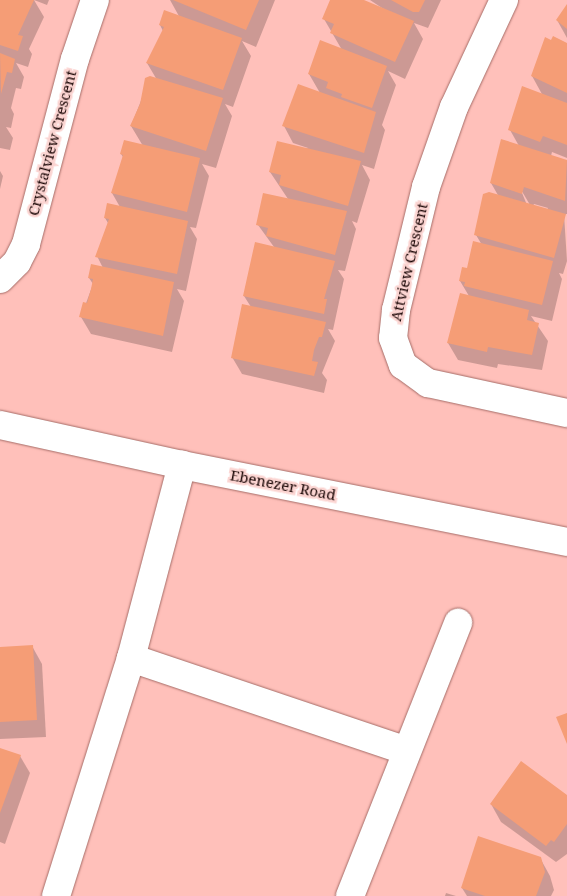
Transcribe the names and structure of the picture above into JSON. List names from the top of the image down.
{
  "streets": {
    "street": ["Crystalview Crescent", "Attview Crescent", "Ebenezer Road"]
  }
}
